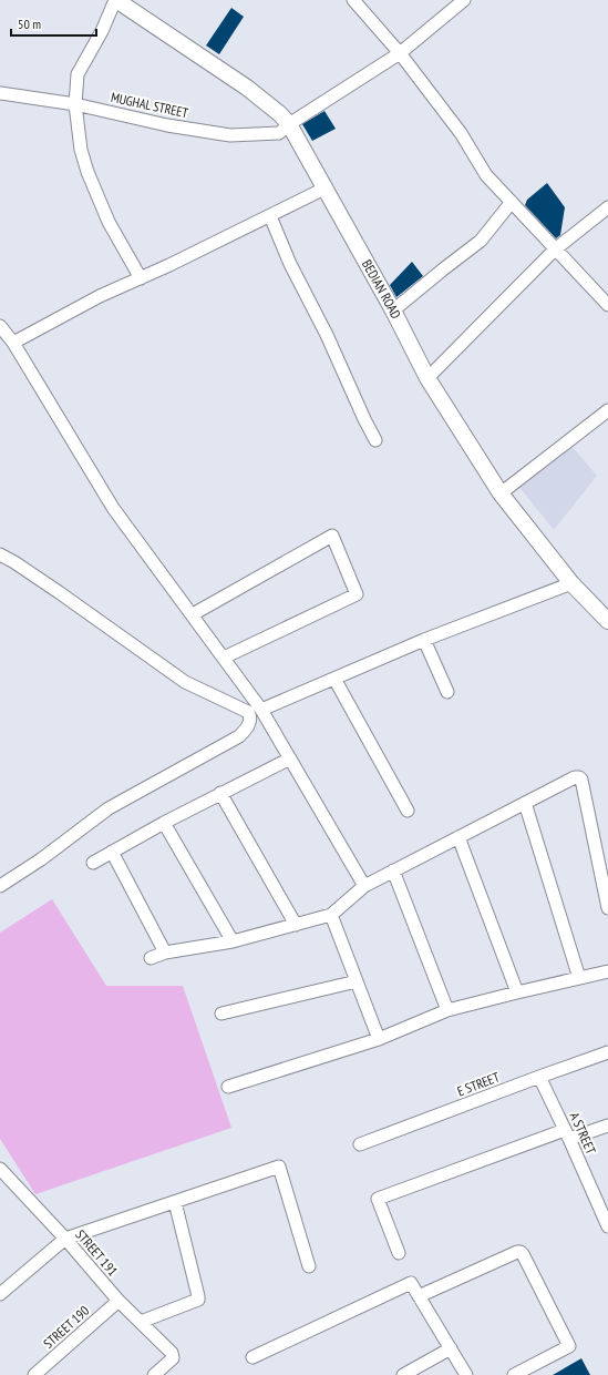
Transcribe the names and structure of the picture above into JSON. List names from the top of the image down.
{
  "streets": {
    "main road": ["BEDIAN ROAD"],
    "street": [
      "MUGHAL STREET",
      "E STREET",
      "A STREET",
      "STREET 191",
      "STREET 190"
    ]
  },
  "crossings": [
    ["MUGHAL STREET", "BEDIAN ROAD"],
    ["E STREET", "A STREET"],
    ["STREET 191", "STREET 190"]
  ],
  "scale_bar": "50 m"
}
